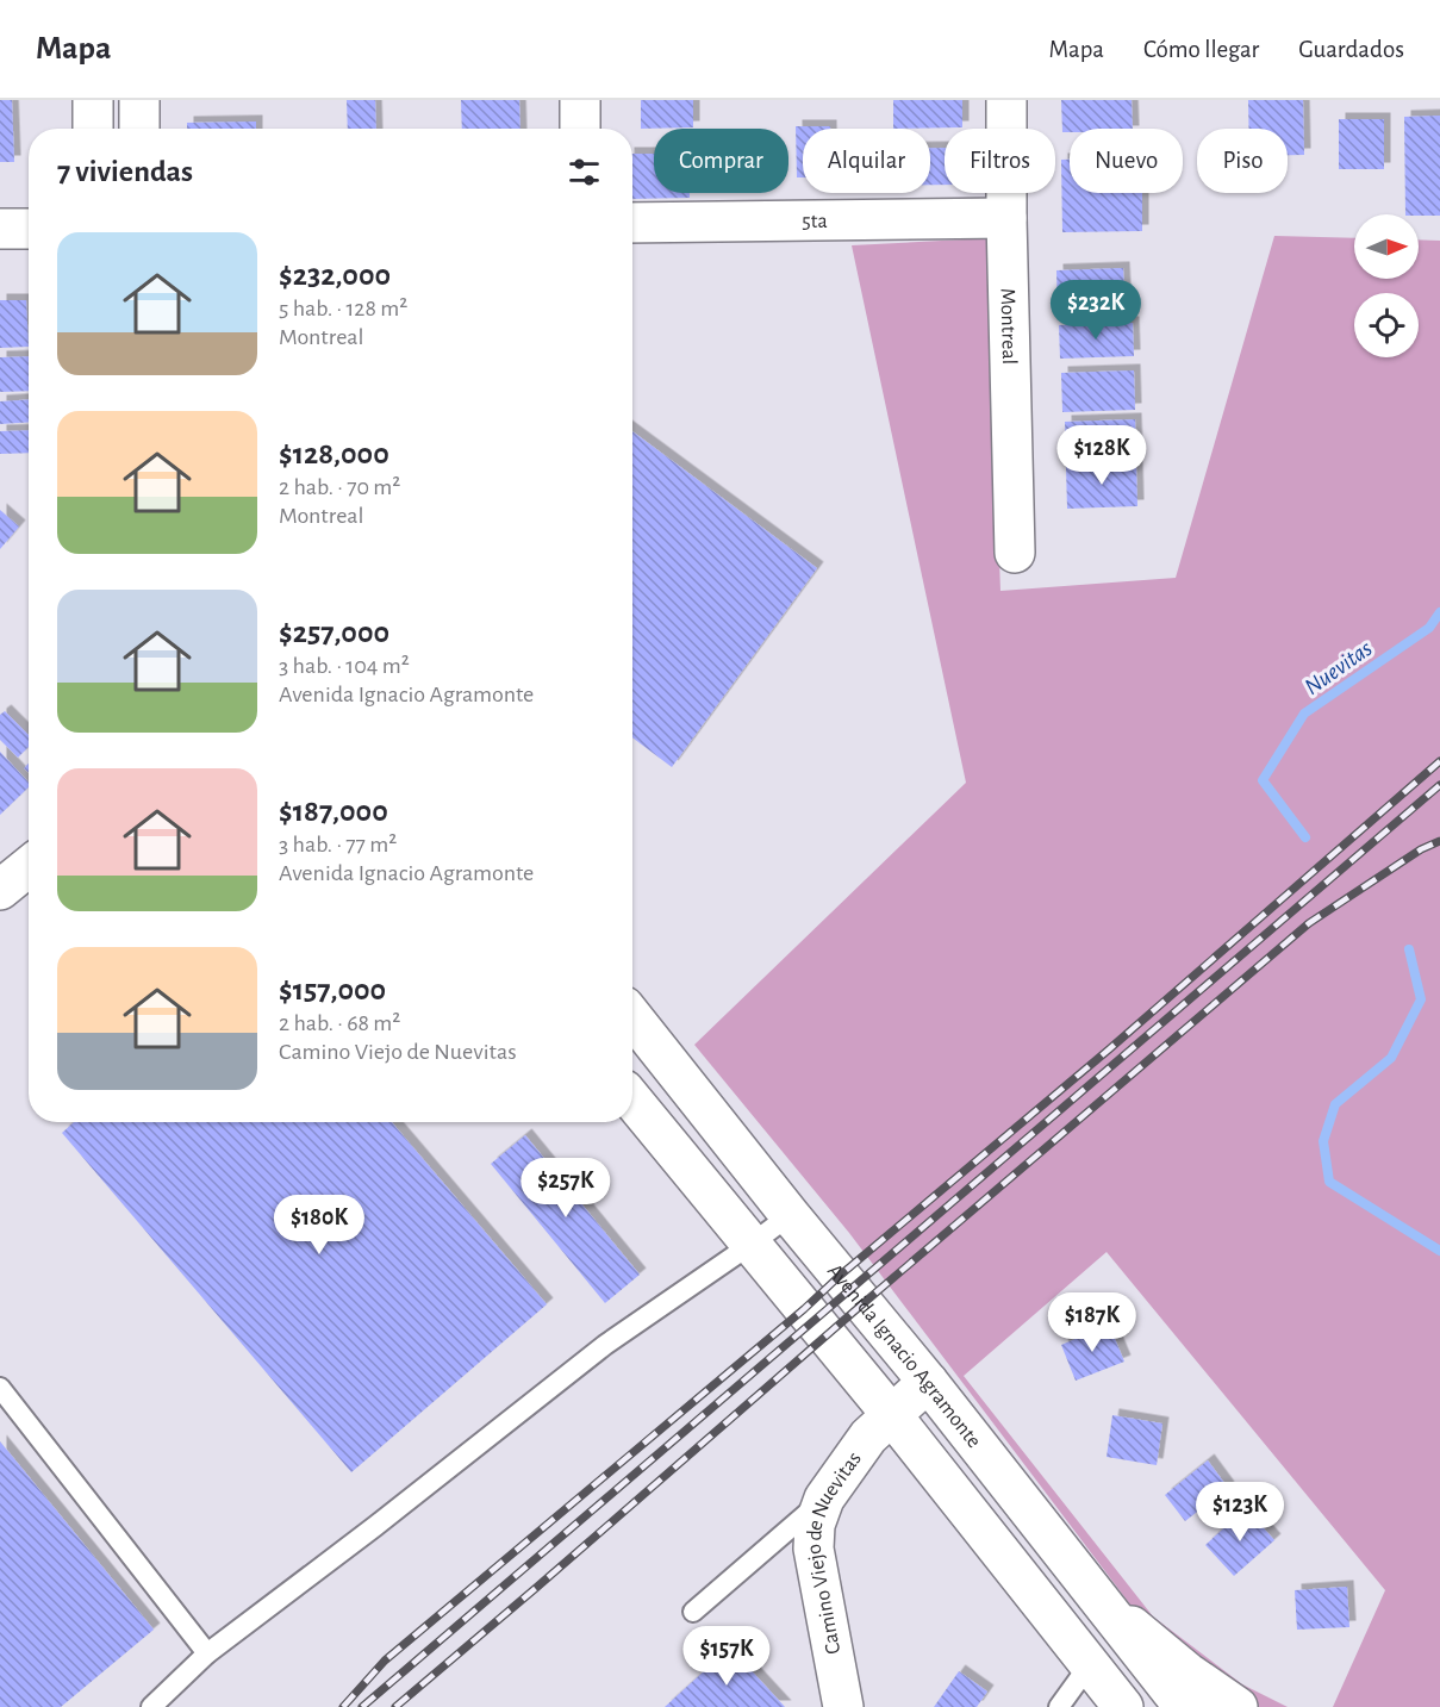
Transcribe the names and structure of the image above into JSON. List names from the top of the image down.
{
  "streets": {
    "main road": [
      "5ta",
      "Montreal",
      "Avenida Ignacio Agramonte",
      "Camino Viejo de Nuevitas"
    ]
  },
  "crossings": [
    ["5ta", "Montreal"],
    ["Avenida Ignacio Agramonte", "Camino Viejo de Nuevitas"]
  ],
  "water": ["Nuevitas"],
  "north": "right",
  "page": {
    "header": "Mapa",
    "nav": ["Mapa", "Cómo llegar", "Guardados"],
    "chip": [
      "Comprar",
      "Alquilar",
      "Filtros",
      "Nuevo",
      "Piso"
    ],
    "heading": "7 viviendas",
    "list": [
      {
        "name": "$232,000",
        "note": "5 hab. · 128 m² · Montreal"
      },
      {
        "name": "$128,000",
        "note": "2 hab. · 70 m² · Montreal"
      },
      {
        "name": "$257,000",
        "note": "3 hab. · 104 m² · Avenida Ignacio Agramonte"
      },
      {
        "name": "$187,000",
        "note": "3 hab. · 77 m² · Avenida Ignacio Agramonte"
      },
      {
        "name": "$157,000",
        "note": "2 hab. · 68 m² · Camino Viejo de Nuevitas"
      }
    ],
    "price": [
      "$232K",
      "$128K",
      "$257K",
      "$180K",
      "$187K",
      "$123K",
      "$157K"
    ]
  }
}
